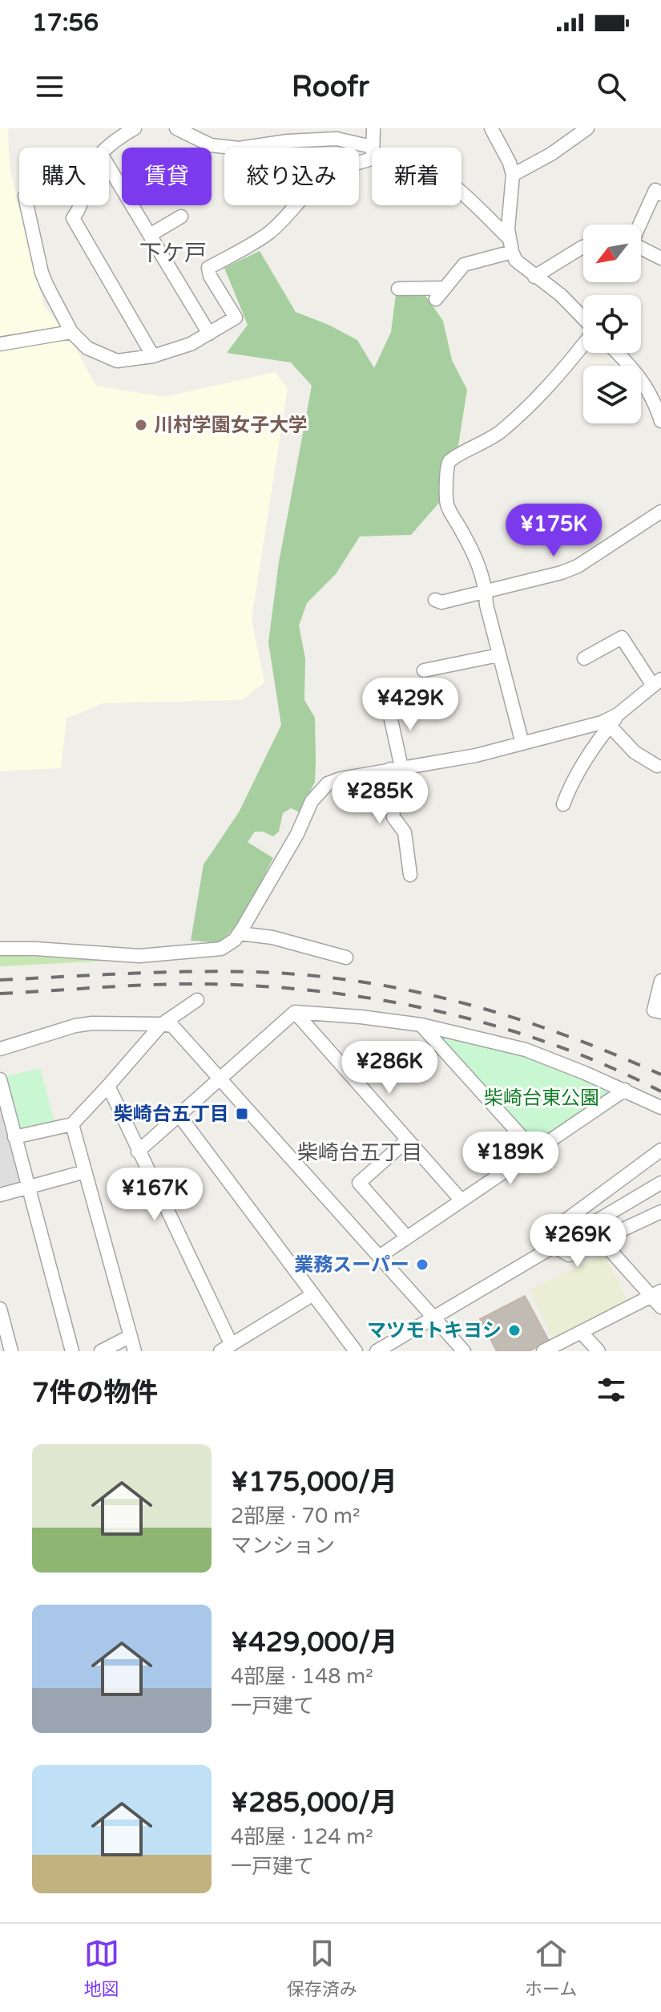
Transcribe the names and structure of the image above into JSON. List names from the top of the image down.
{
  "districts": ["下ケ戸", "柴崎台五丁目"],
  "parks": ["柴崎台東公園"],
  "places": {
    "other": ["川村学園女子大学", "業務スーパー", "マツモトキヨシ"],
    "transit": ["柴崎台五丁目"]
  },
  "north": "bottom left",
  "page": {
    "status": "17:56",
    "header": "Roofr",
    "chip": [
      "購入",
      "賃貸",
      "絞り込み",
      "新着"
    ],
    "price": [
      "¥175K",
      "¥429K",
      "¥285K",
      "¥286K",
      "¥189K",
      "¥167K",
      "¥269K"
    ],
    "heading": "7件の物件",
    "list": [
      {
        "name": "¥175,000/月",
        "note": "2部屋 · 70 m² · マンション"
      },
      {
        "name": "¥429,000/月",
        "note": "4部屋 · 148 m² · 一戸建て"
      },
      {
        "name": "¥285,000/月",
        "note": "4部屋 · 124 m² · 一戸建て"
      }
    ],
    "tabs": ["地図", "保存済み", "ホーム"]
  }
}
